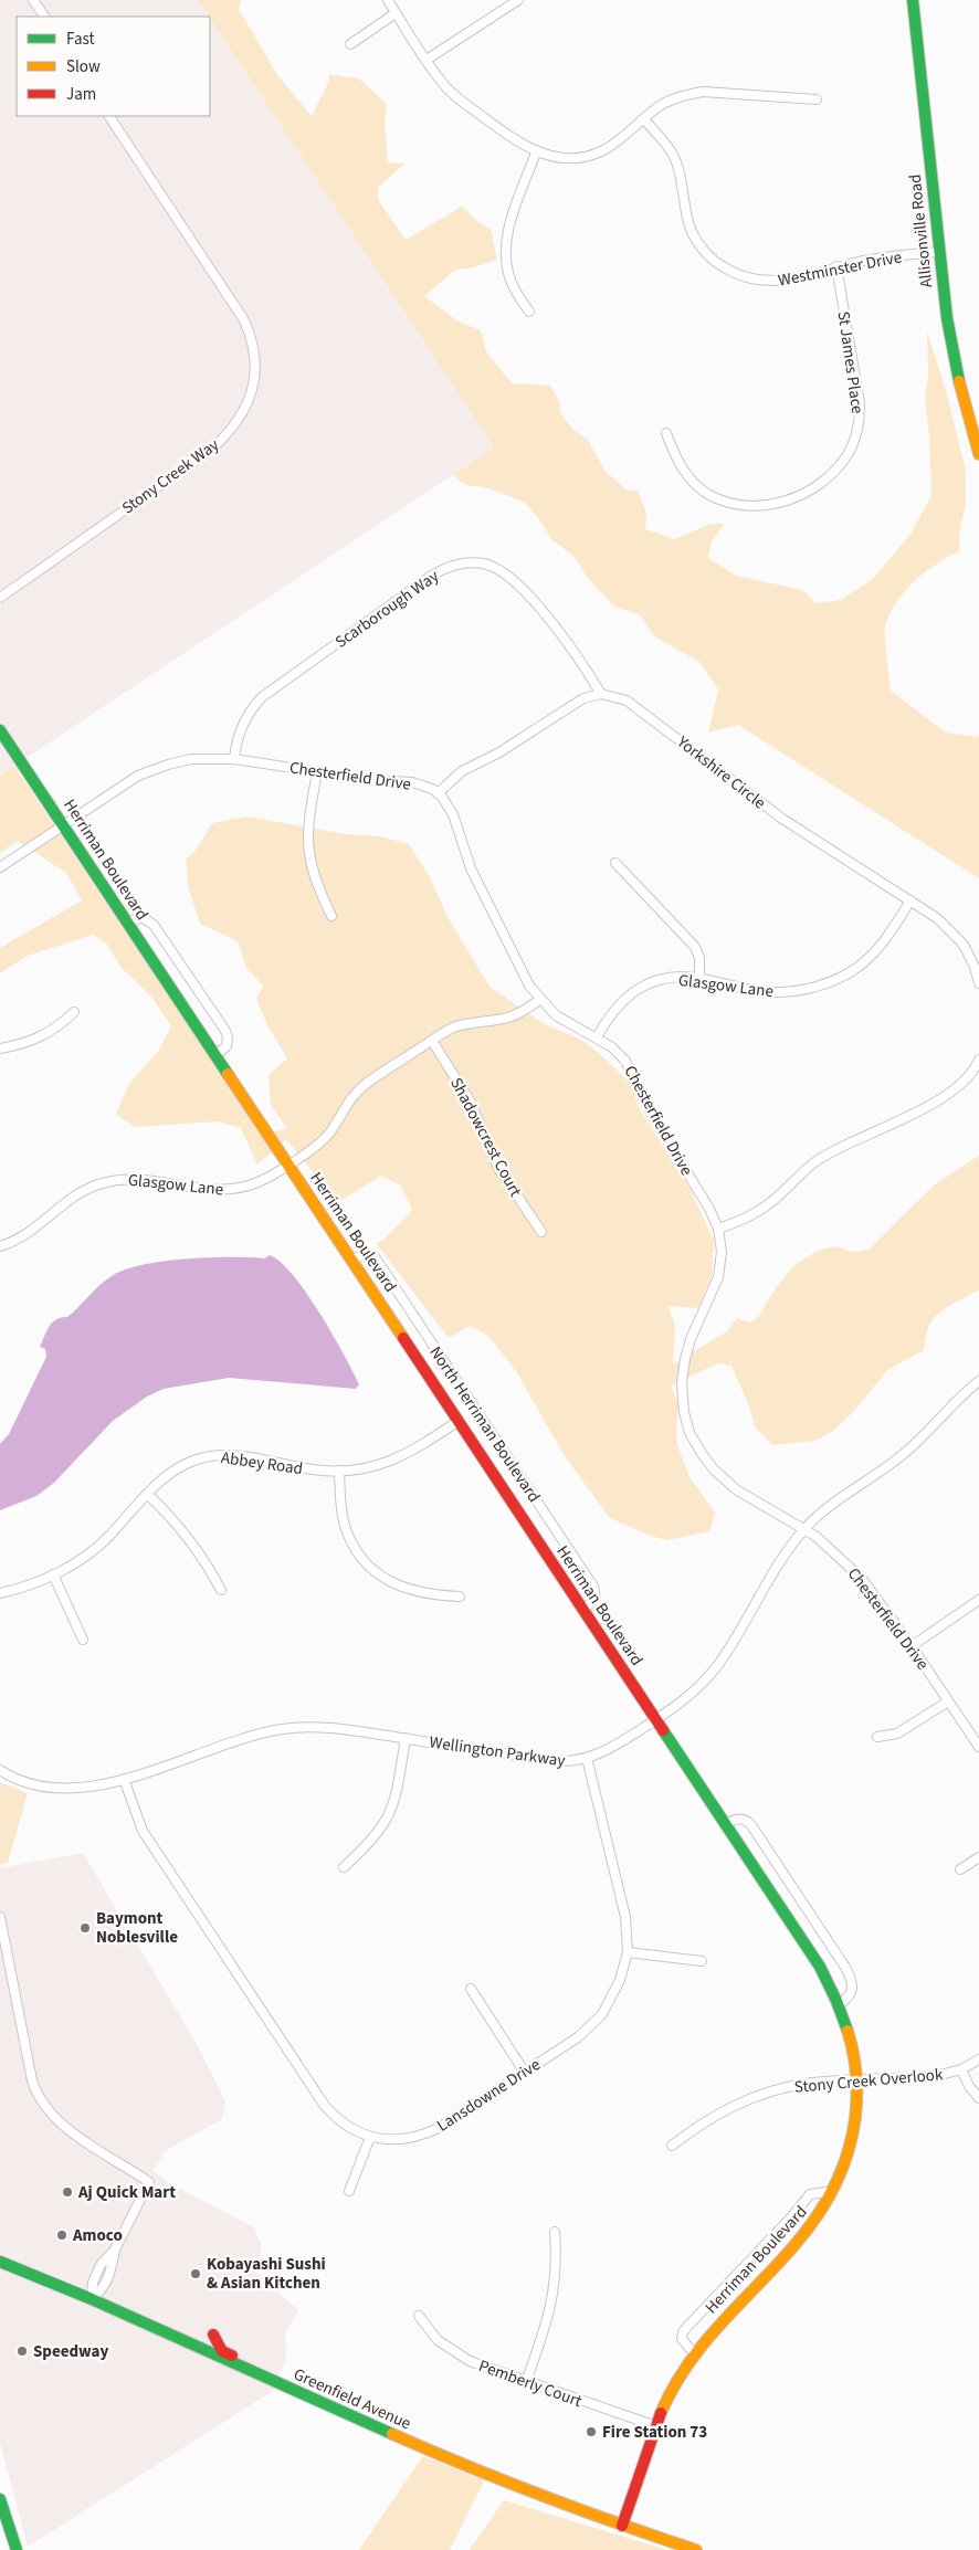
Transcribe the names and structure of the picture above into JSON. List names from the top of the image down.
{
  "streets": {
    "main road": ["Allisonville Road", "Herriman Boulevard", "Greenfield Avenue"],
    "street": [
      "Westminster Drive",
      "St James Place",
      "Stony Creek Way",
      "Scarborough Way",
      "Yorkshire Circle",
      "Chesterfield Drive",
      "Glasgow Lane",
      "Shadowcrest Court",
      "North Herriman Boulevard",
      "Abbey Road",
      "Wellington Parkway",
      "Stony Creek Overlook",
      "Lansdowne Drive",
      "Pemberly Court"
    ]
  },
  "crossings": [
    ["Allisonville Road", "Westminster Drive"],
    ["Westminster Drive", "St James Place"],
    ["Scarborough Way", "Yorkshire Circle"],
    ["Scarborough Way", "Chesterfield Drive"],
    ["Yorkshire Circle", "Glasgow Lane"],
    ["Chesterfield Drive", "Herriman Boulevard"],
    ["Chesterfield Drive", "Glasgow Lane"],
    ["Chesterfield Drive", "Wellington Parkway"],
    ["Herriman Boulevard", "Glasgow Lane"],
    ["Herriman Boulevard", "North Herriman Boulevard"],
    ["Herriman Boulevard", "Abbey Road"],
    ["Herriman Boulevard", "Wellington Parkway"],
    ["Herriman Boulevard", "Stony Creek Overlook"],
    ["Herriman Boulevard", "Pemberly Court"],
    ["Herriman Boulevard", "Greenfield Avenue"],
    ["Glasgow Lane", "Shadowcrest Court"],
    ["Wellington Parkway", "Lansdowne Drive"]
  ],
  "places": [
    "Baymont Noblesville",
    "Aj Quick Mart",
    "Amoco",
    "Kobayashi Sushi & Asian Kitchen",
    "Speedway",
    "Fire Station 73"
  ],
  "legend": ["Fast", "Slow", "Jam"]
}
